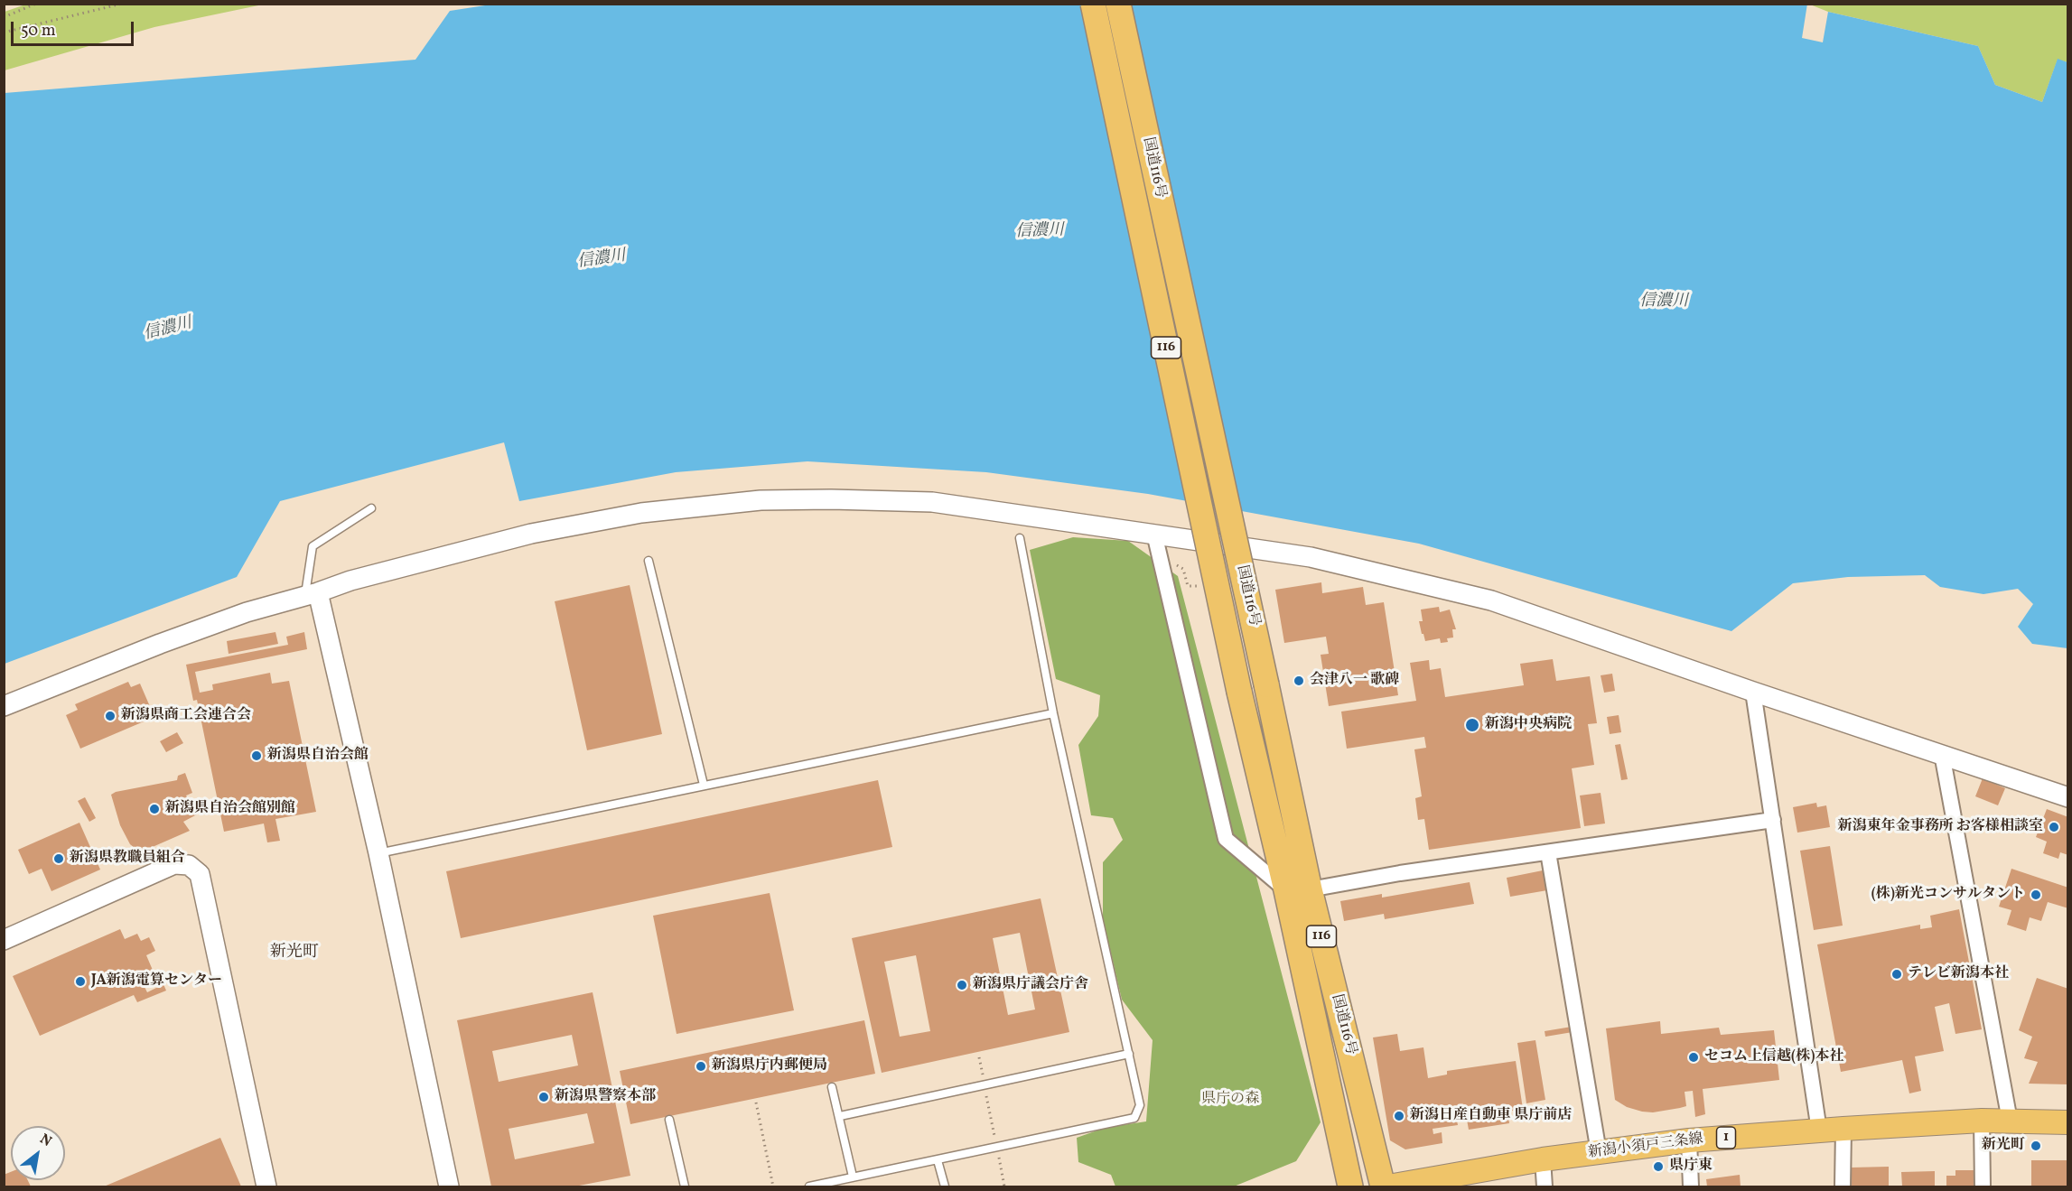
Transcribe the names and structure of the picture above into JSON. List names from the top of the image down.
{
  "streets": {
    "highway": ["国道116号", "116"],
    "main road": ["1", "新潟小須戸三条線"]
  },
  "districts": ["新光町"],
  "water": ["信濃川"],
  "parks": ["県庁の森"],
  "places": [
    "会津八一 歌碑",
    "新潟県商工会連合会",
    "新潟中央病院",
    "新潟県自治会館",
    "新潟県自治会館別館",
    "新潟東年金事務所 お客様相談室",
    "新潟県教職員組合",
    "(株)新光コンサルタント",
    "テレビ新潟本社",
    "JA新潟電算センター",
    "新潟県庁議会庁舎",
    "セコム上信越(株)本社",
    "新潟県庁内郵便局",
    "新潟県警察本部",
    "新潟日産自動車 県庁前店",
    "新光町",
    "県庁東"
  ],
  "scale_bar": "50 m",
  "north": "top right"
}
